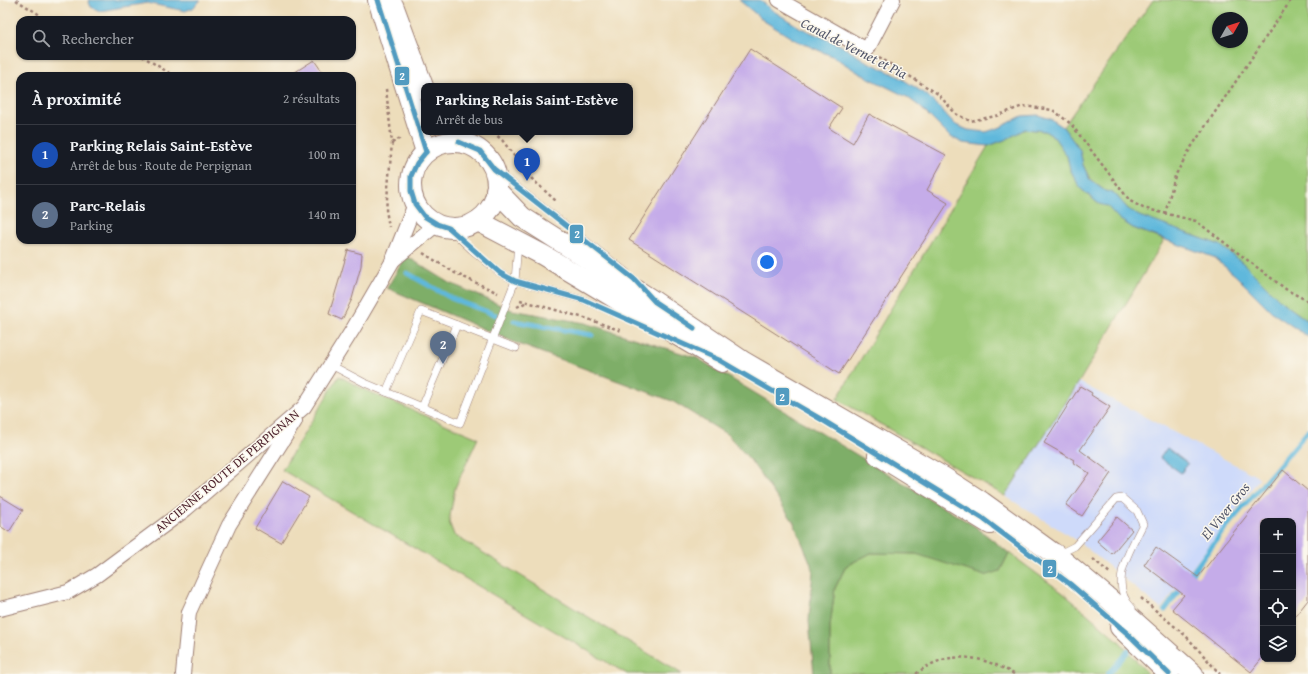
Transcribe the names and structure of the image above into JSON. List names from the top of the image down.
{
  "streets": {
    "street": ["ANCIENNE ROUTE DE PERPIGNAN"]
  },
  "water": ["Canal de Vernet et Pia", "El Viver Gros"],
  "lines": ["transit line 2"],
  "north": "top right",
  "page": {
    "search": "Rechercher",
    "heading": ["À proximité", "2 résultats"],
    "popup": ["Parking Relais Saint-Estève", "Arrêt de bus"],
    "list": [
      {
        "mark": "1",
        "name": "Parking Relais Saint-Estève",
        "note": "Arrêt de bus · Route de Perpignan",
        "value": "100 m"
      },
      {
        "mark": "2",
        "name": "Parc-Relais",
        "note": "Parking",
        "value": "140 m"
      }
    ],
    "pins": ["1", "2"],
    "map_buttons": ["+", "−"]
  }
}
